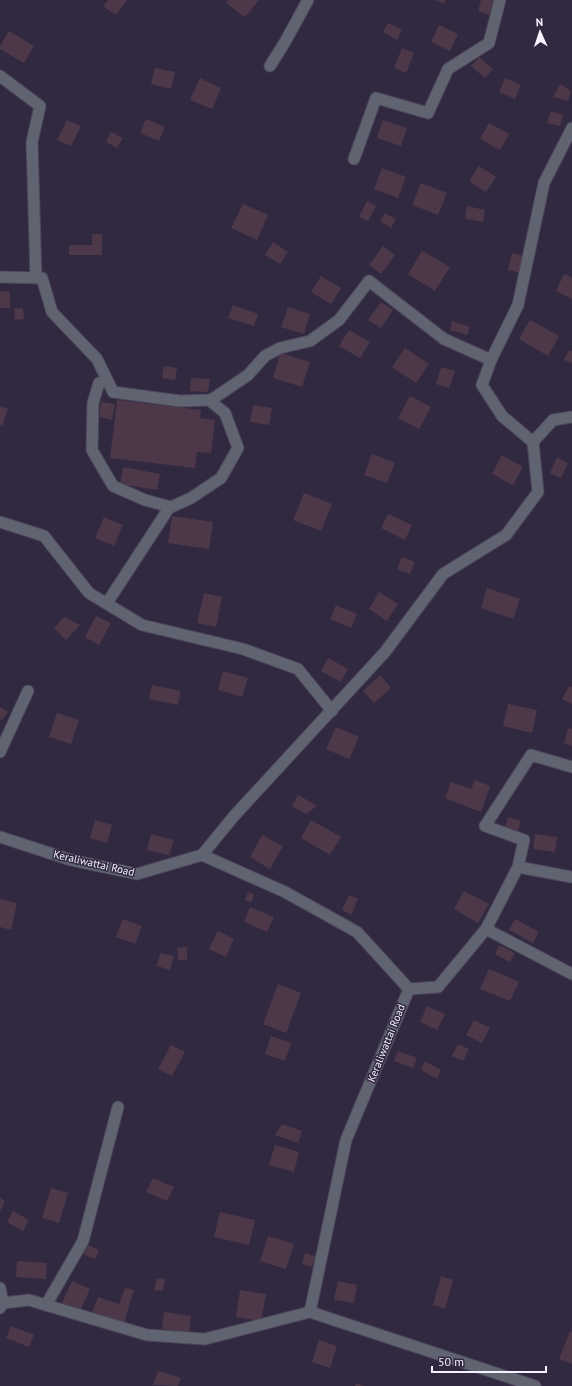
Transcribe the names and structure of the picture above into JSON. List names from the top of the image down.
{
  "streets": {
    "street": ["Keraliwattai Road"]
  },
  "scale_bar": "50 m",
  "north": "top"
}
